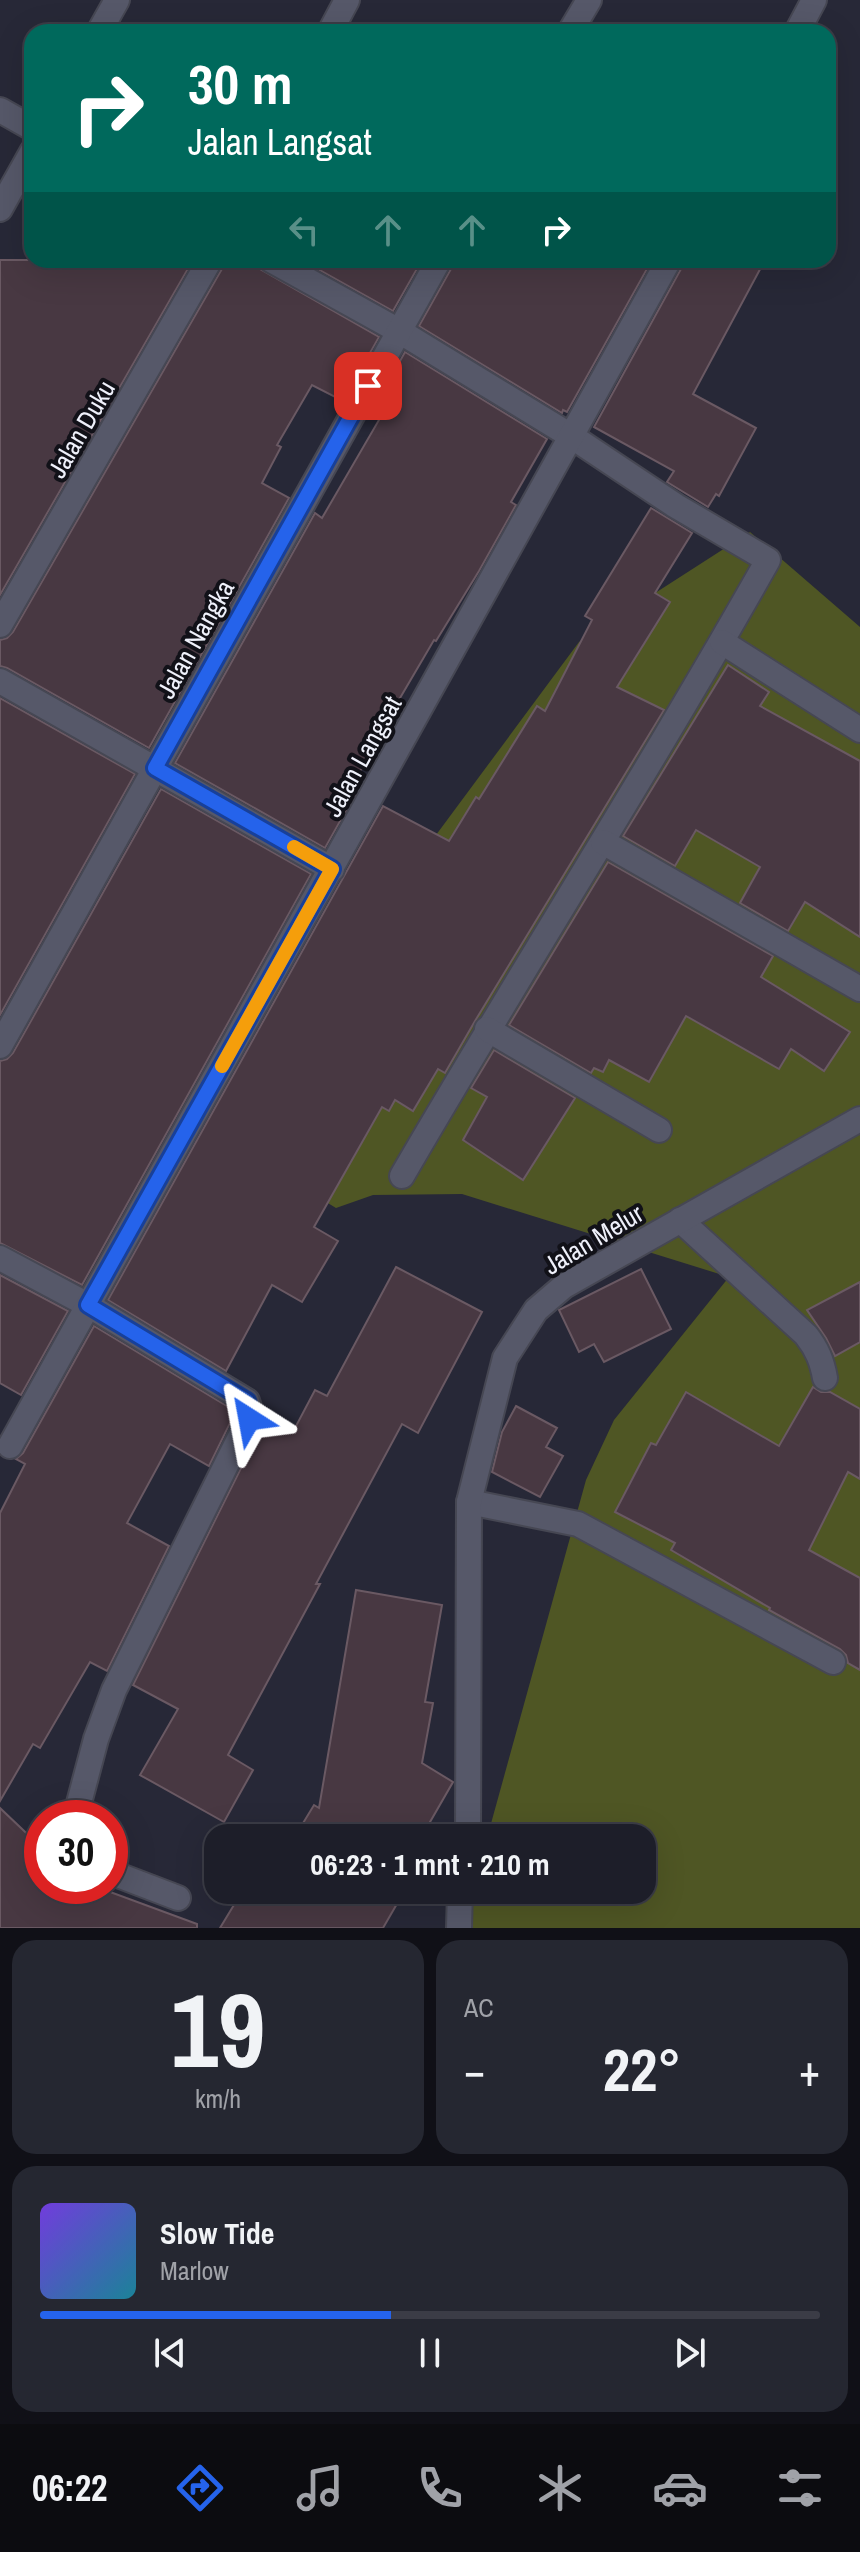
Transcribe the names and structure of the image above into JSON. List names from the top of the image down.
{
  "streets": {
    "street": [
      "Jalan Duku",
      "Jalan Nangka",
      "Jalan Langsat",
      "Jalan Melur"
    ]
  },
  "page": {
    "turn": ["30 m", "Jalan Langsat"],
    "limit": "30",
    "trip": "06:23 · 1 mnt · 210 m",
    "tile": [
      ["19", "km/h"],
      "AC"
    ],
    "heat": ["−", "22°", "+"],
    "song": ["Slow Tide", "Marlow"],
    "tabs": "06:22"
  }
}
